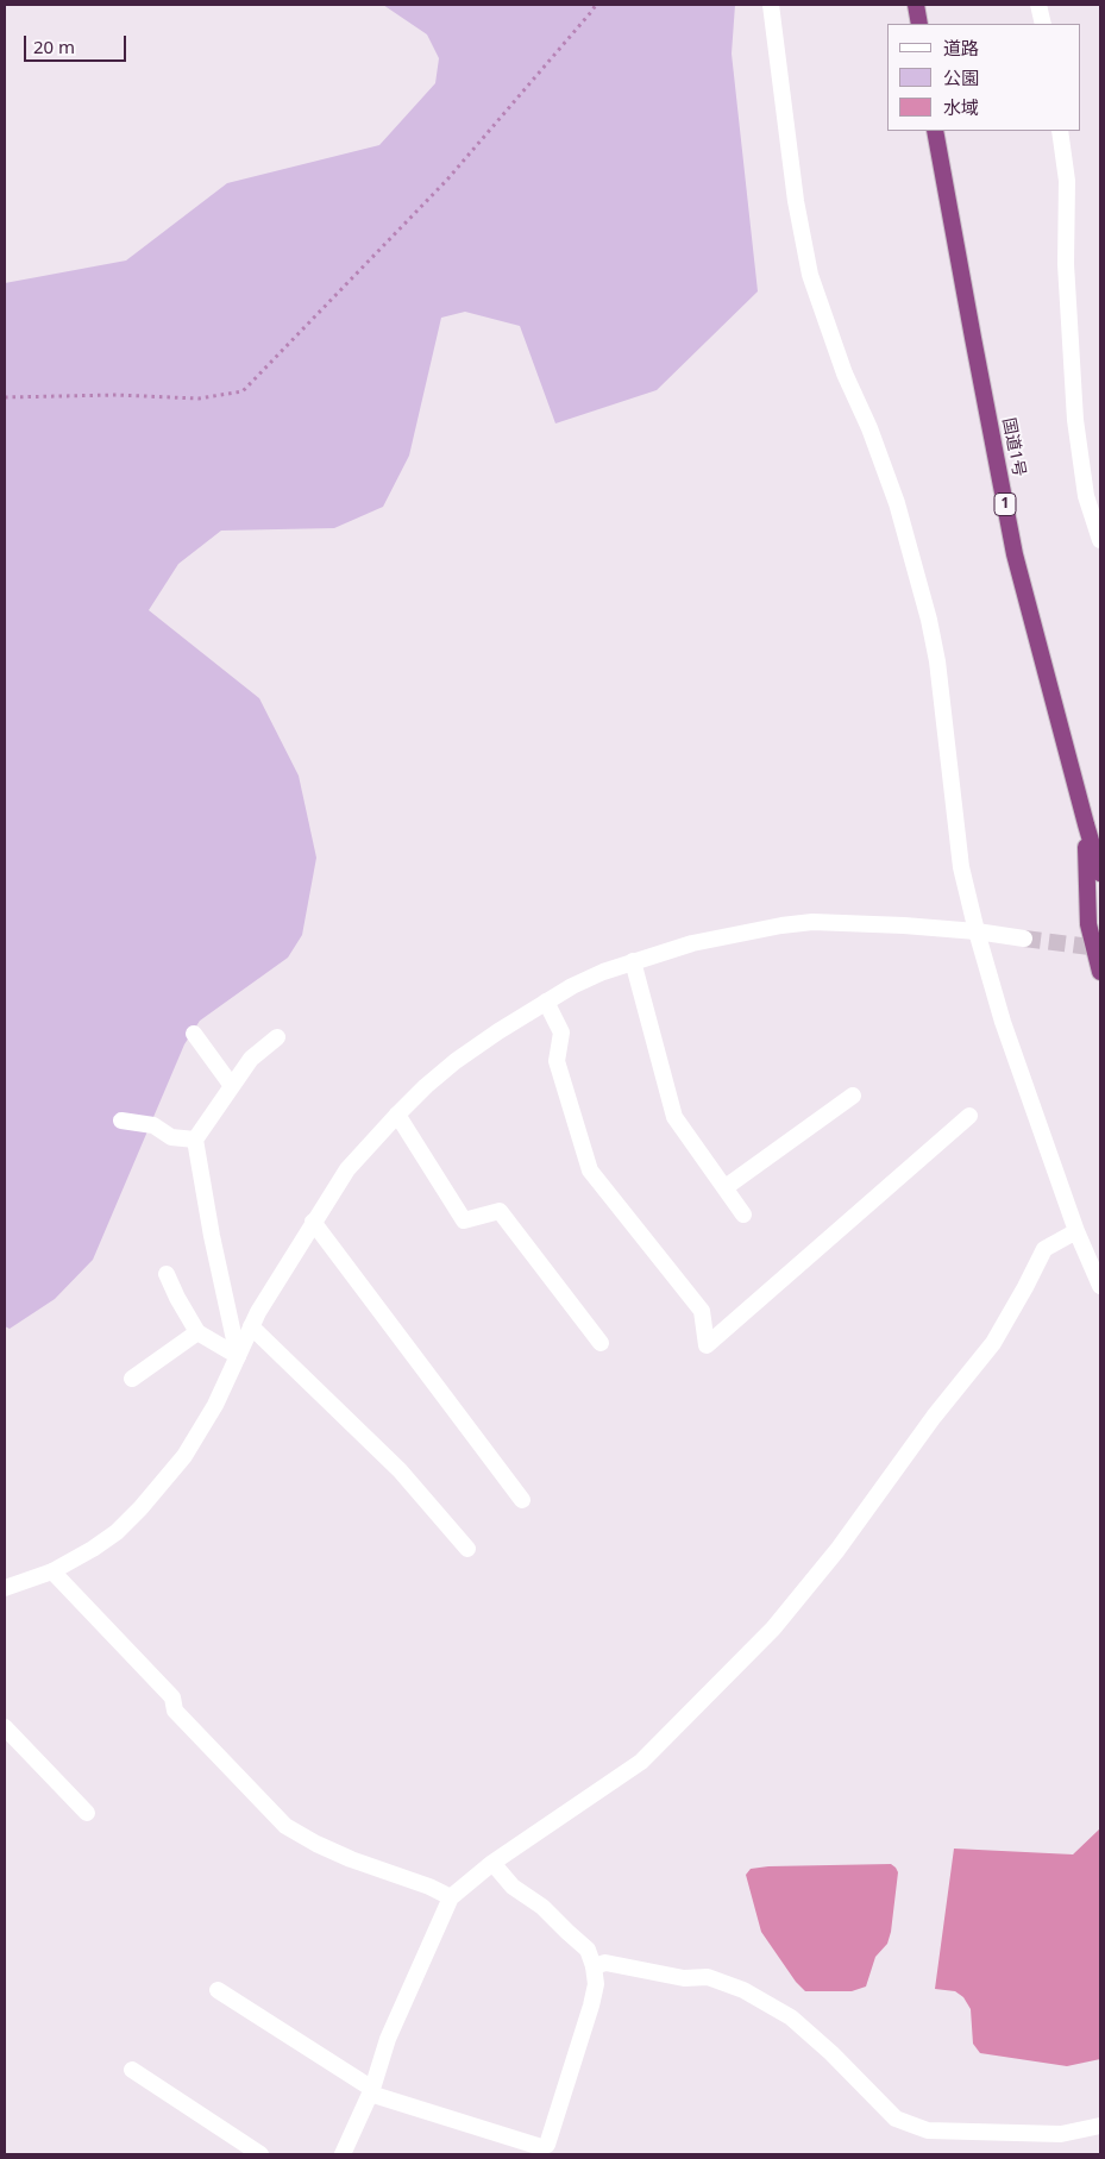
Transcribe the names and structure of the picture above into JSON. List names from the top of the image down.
{
  "streets": {
    "highway": ["国道1号", "1"]
  },
  "crossings": [
    ["国道1号", "1"]
  ],
  "legend": ["道路", "公園", "水域"],
  "scale_bar": "20 m"
}
